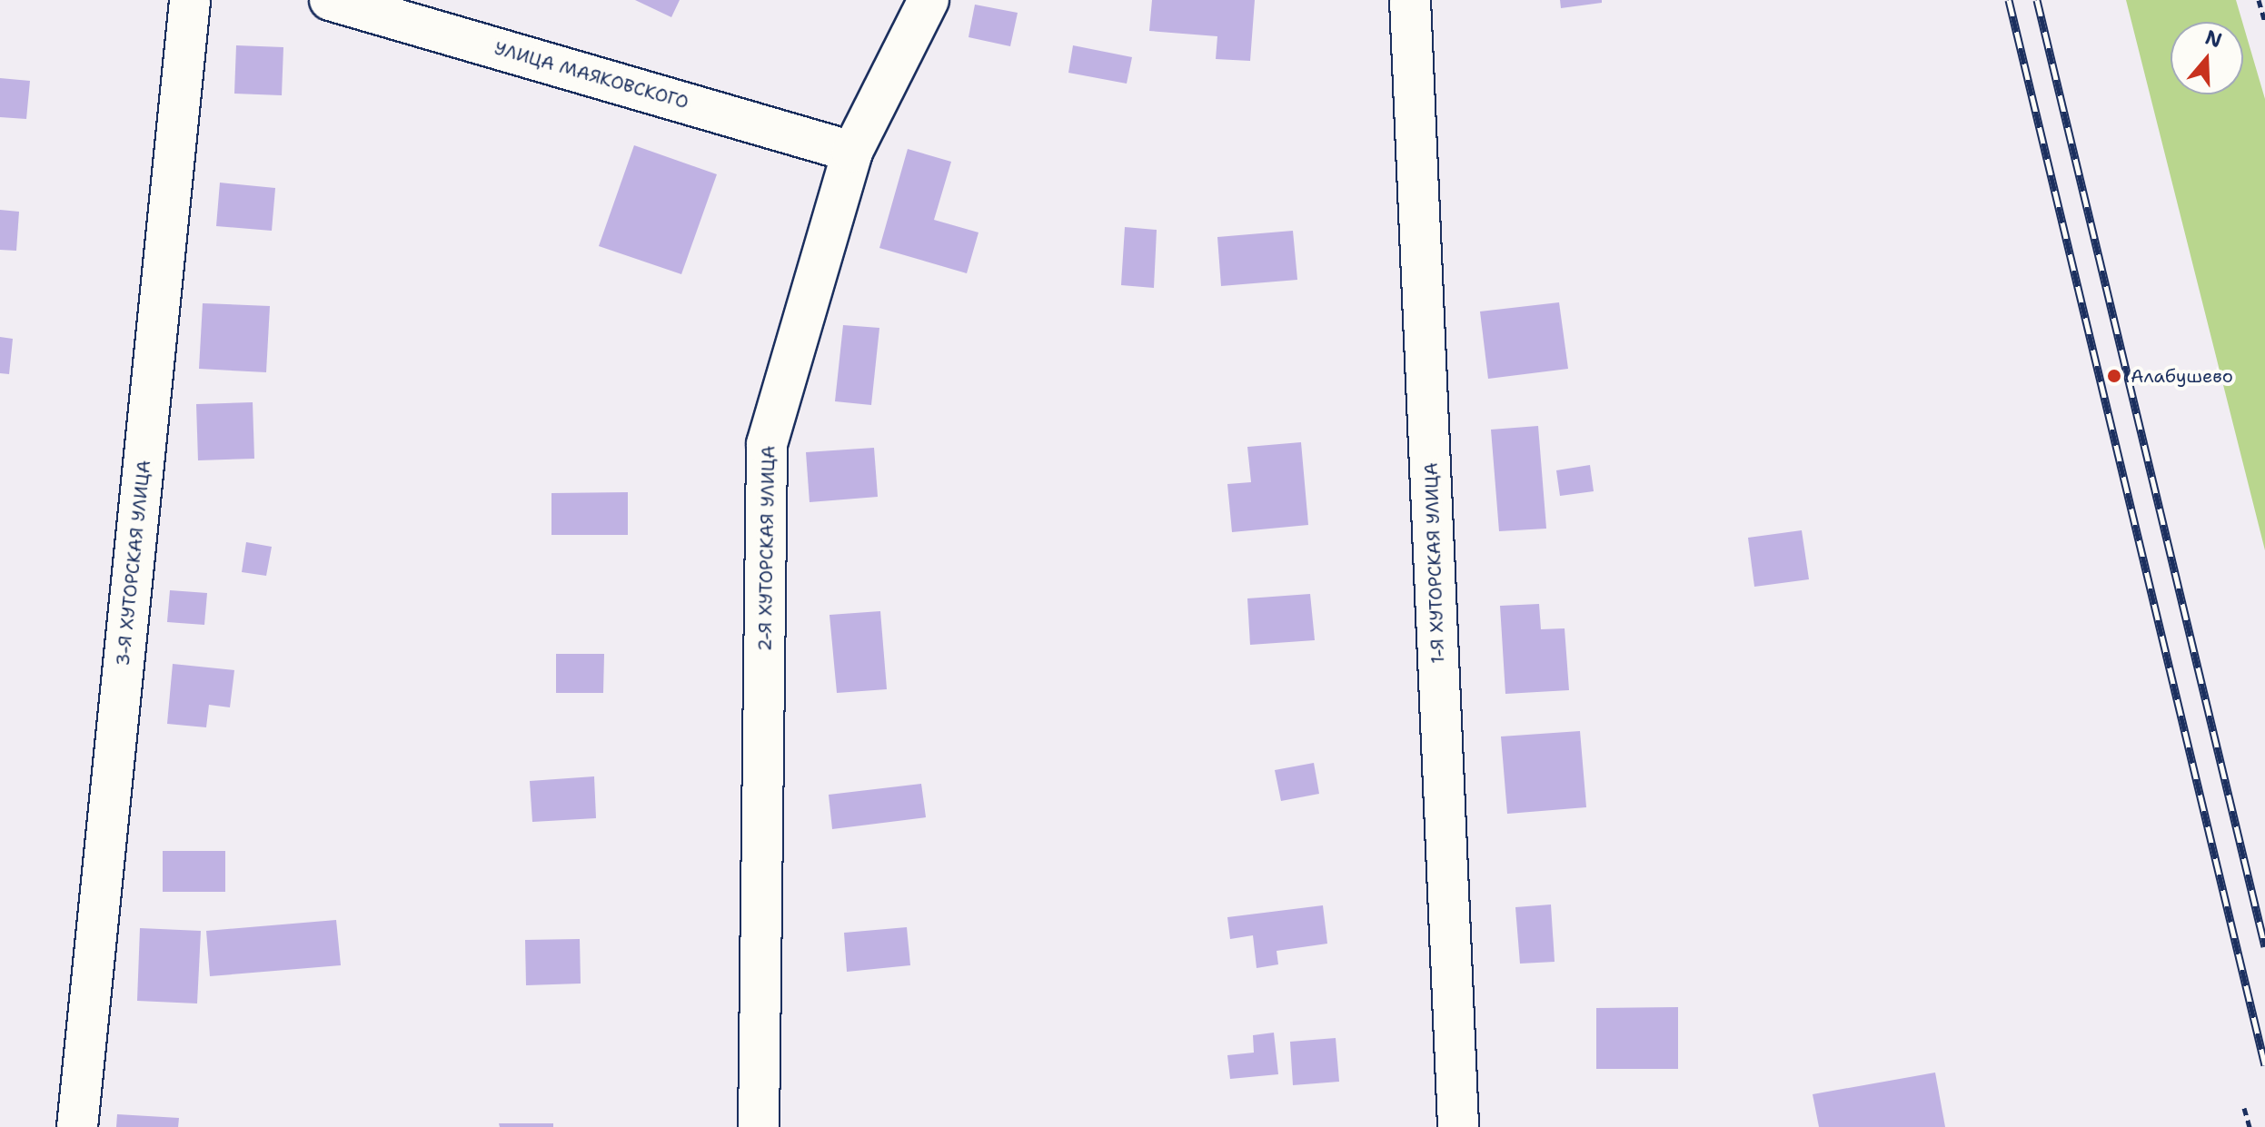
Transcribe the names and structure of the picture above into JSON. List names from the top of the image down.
{
  "streets": {
    "street": [
      "УЛИЦА МАЯКОВСКОГО",
      "2-Я ХУТОРСКАЯ УЛИЦА",
      "3-Я ХУТОРСКАЯ УЛИЦА",
      "1-Я ХУТОРСКАЯ УЛИЦА"
    ]
  },
  "crossings": [
    ["УЛИЦА МАЯКОВСКОГО", "2-Я ХУТОРСКАЯ УЛИЦА"]
  ],
  "places": ["Алабушево"],
  "north": "top"
}
